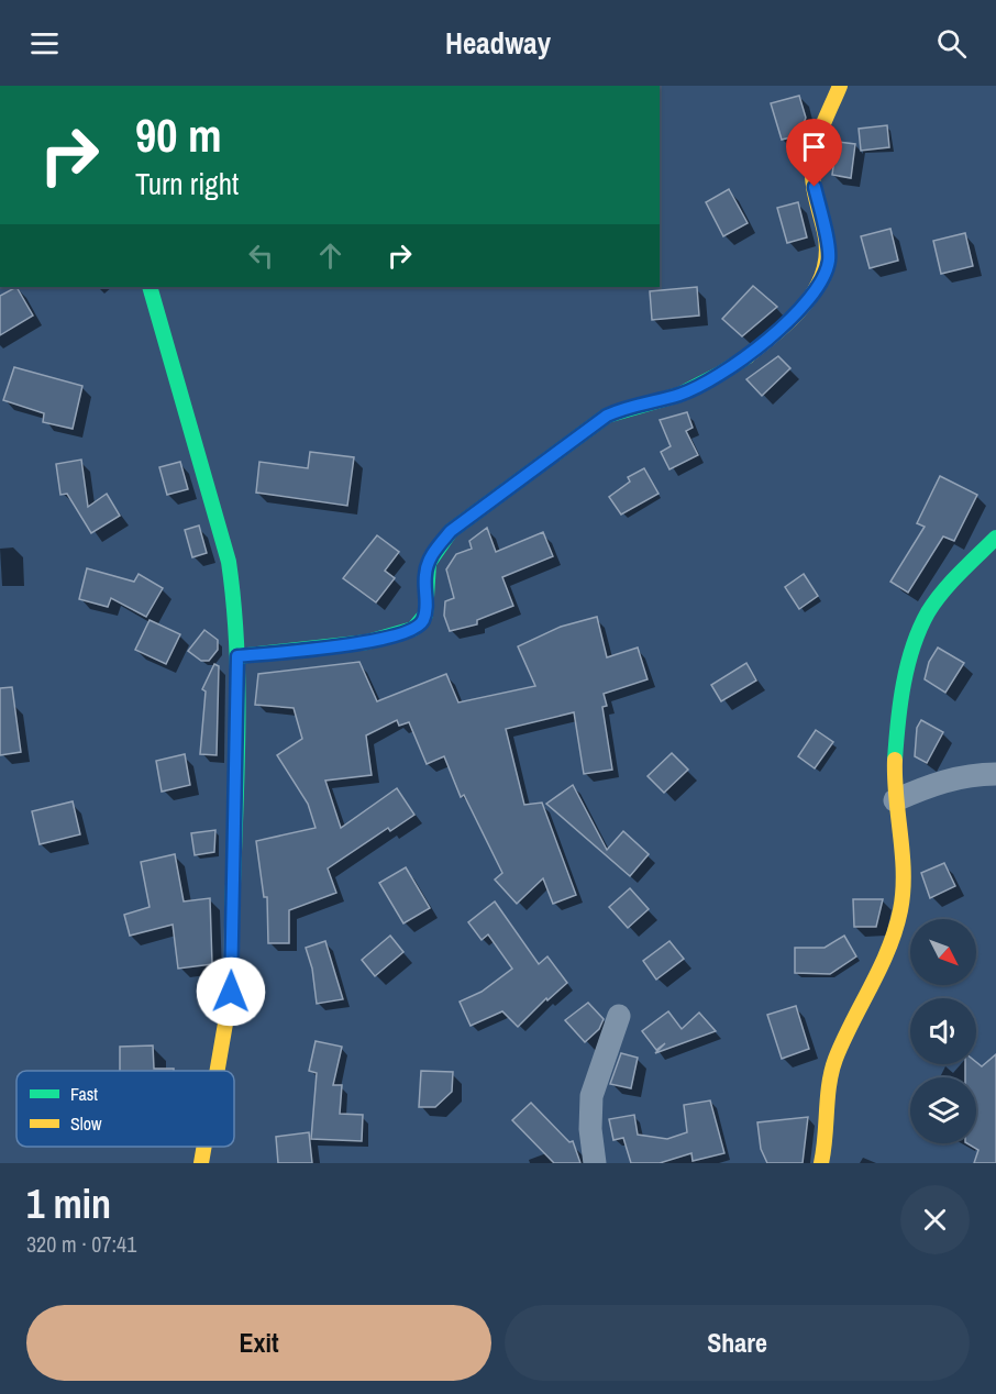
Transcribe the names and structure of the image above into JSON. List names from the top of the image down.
{
  "legend": ["Fast", "Slow"],
  "north": "bottom right",
  "page": {
    "header": "Headway",
    "turn": ["90 m", "Turn right"],
    "heading": ["1 min", "320 m · 07:41"],
    "buttons": ["Exit", "Share"]
  }
}
